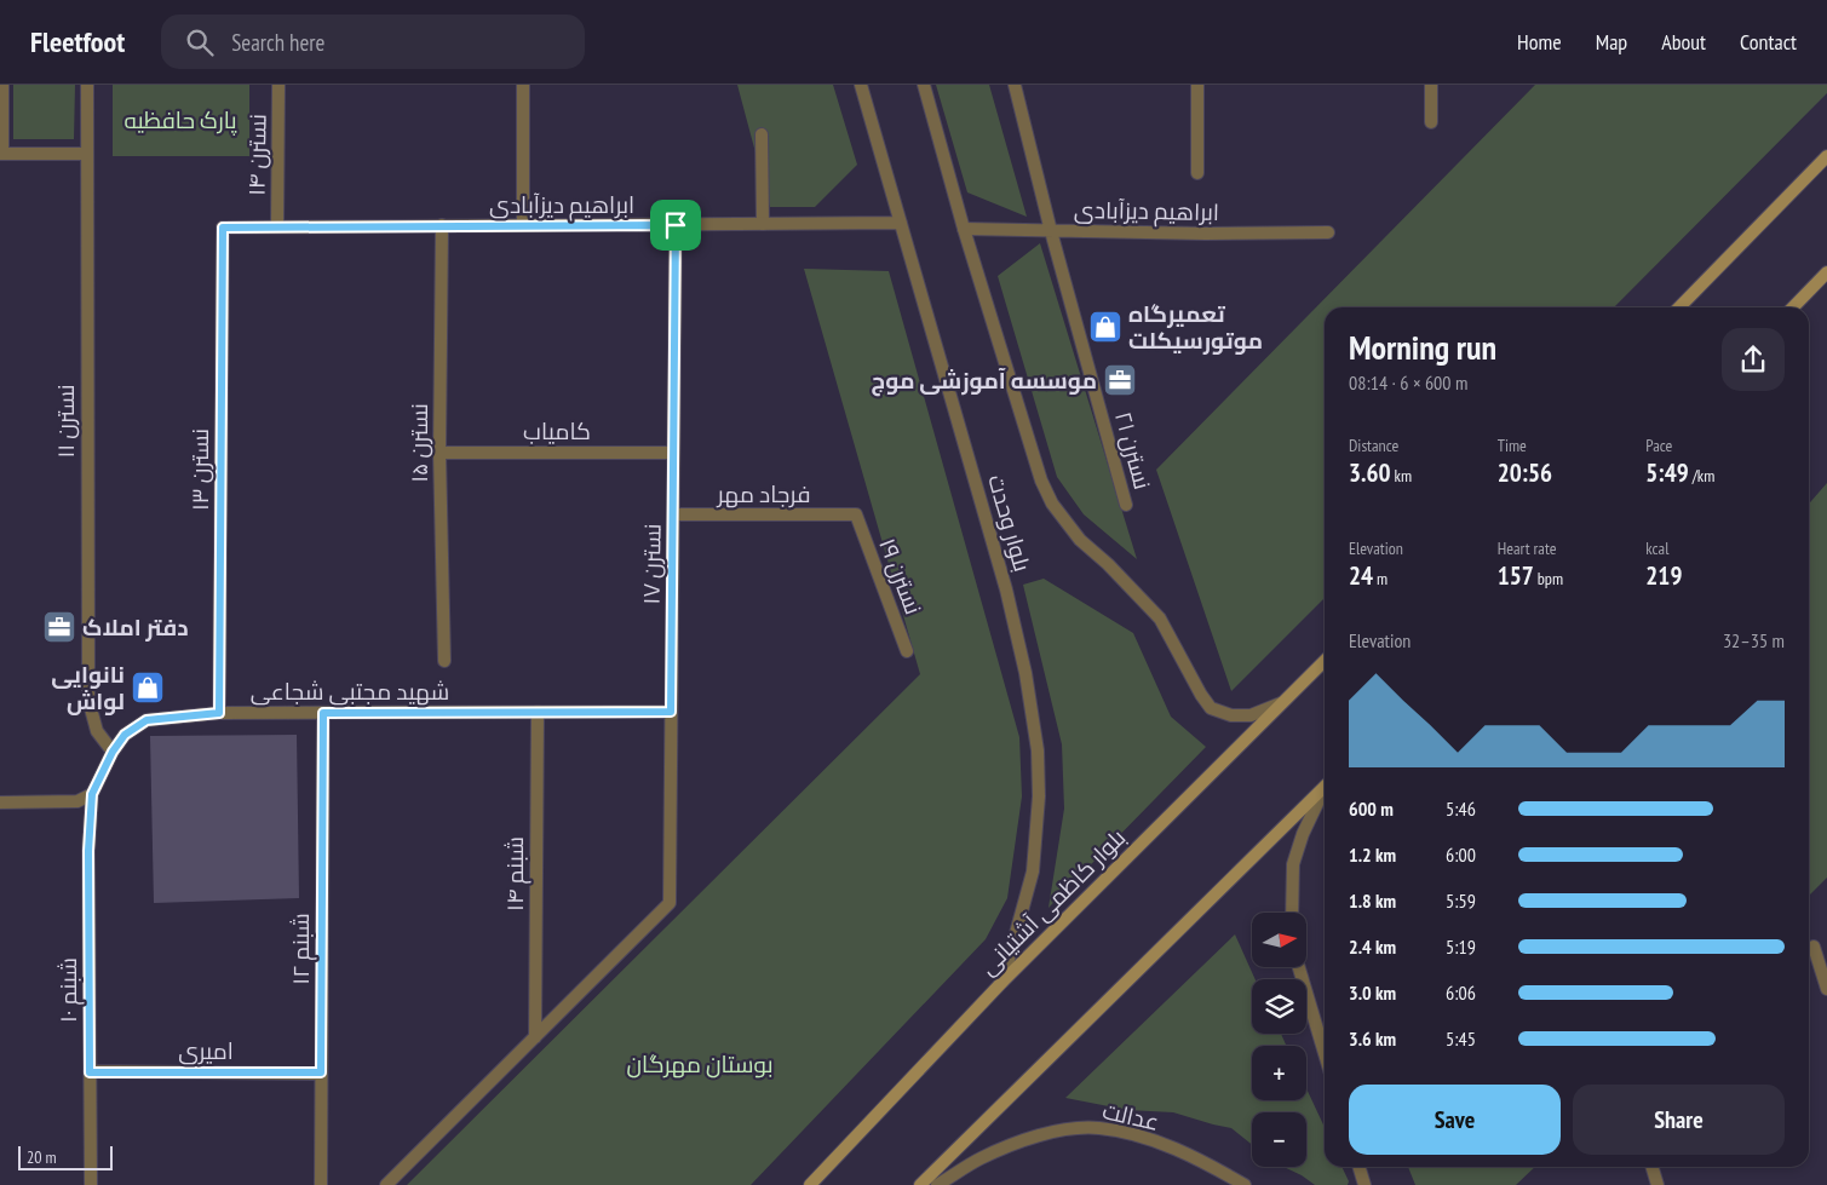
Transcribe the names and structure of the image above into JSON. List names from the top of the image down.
{
  "streets": {
    "main road": ["بلوار کاظمی آشتیانی"],
    "street": [
      "نسترن ۱۴",
      "ابراهیم دیزآبادی",
      "نسترن ۱۱",
      "کامیاب",
      "نسترن ۱۵",
      "نسترن ۲۱",
      "نسترن ۱۳",
      "فرجاد مهر",
      "بلوار وحدت",
      "نسترن ۱۷",
      "نسترن ۱۹",
      "شهید مجتبی شجاعی",
      "شبنم ۱۴",
      "شبنم ۱۲",
      "شبنم ۱۰",
      "امیری",
      "عدالت"
    ]
  },
  "crossings": [
    ["نسترن ۱۴", "ابراهیم دیزآبادی"],
    ["ابراهیم دیزآبادی", "نسترن ۱۵"],
    ["ابراهیم دیزآبادی", "نسترن ۲۱"],
    ["ابراهیم دیزآبادی", "نسترن ۱۳"],
    ["ابراهیم دیزآبادی", "بلوار وحدت"],
    ["ابراهیم دیزآبادی", "نسترن ۱۷"],
    ["نسترن ۱۱", "شهید مجتبی شجاعی"],
    ["کامیاب", "نسترن ۱۵"],
    ["کامیاب", "نسترن ۱۷"],
    ["نسترن ۱۳", "شهید مجتبی شجاعی"],
    ["فرجاد مهر", "نسترن ۱۷"],
    ["فرجاد مهر", "نسترن ۱۹"],
    ["بلوار وحدت", "بلوار کاظمی آشتیانی"],
    ["نسترن ۱۷", "شهید مجتبی شجاعی"],
    ["نسترن ۱۷", "شبنم ۱۴"],
    ["شهید مجتبی شجاعی", "شبنم ۱۴"],
    ["شهید مجتبی شجاعی", "شبنم ۱۲"],
    ["شهید مجتبی شجاعی", "شبنم ۱۰"],
    ["شبنم ۱۲", "امیری"],
    ["شبنم ۱۰", "امیری"]
  ],
  "parks": ["پارک حافظیه", "بوستان مهرگان"],
  "places": {
    "shop": ["تعمیرگاه موتورسیکلت", "نانوایی لواش"],
    "office": ["موسسه آموزشی موج", "دفتر املاک"]
  },
  "scale_bar": "20 m",
  "north": "right",
  "page": {
    "header": "Fleetfoot",
    "search": "Search here",
    "nav": [
      "Home",
      "Map",
      "About",
      "Contact"
    ],
    "heading": ["Morning run", "08:14 · 6 × 600 m"],
    "stats": [
      ["Distance", "3.60 km"],
      ["Time", "20:56"],
      ["Pace", "5:49 /km"],
      ["Elevation", "24 m"],
      ["Heart rate", "157 bpm"],
      ["kcal", "219"]
    ],
    "chart": ["Elevation", "32–35 m"],
    "list": [
      {
        "name": "600 m",
        "note": "5:46"
      },
      {
        "name": "1.2 km",
        "note": "6:00"
      },
      {
        "name": "1.8 km",
        "note": "5:59"
      },
      {
        "name": "2.4 km",
        "note": "5:19"
      },
      {
        "name": "3.0 km",
        "note": "6:06"
      },
      {
        "name": "3.6 km",
        "note": "5:45"
      }
    ],
    "map_buttons": ["+", "−"],
    "buttons": ["Save", "Share"],
    "scale": "20 m"
  }
}
